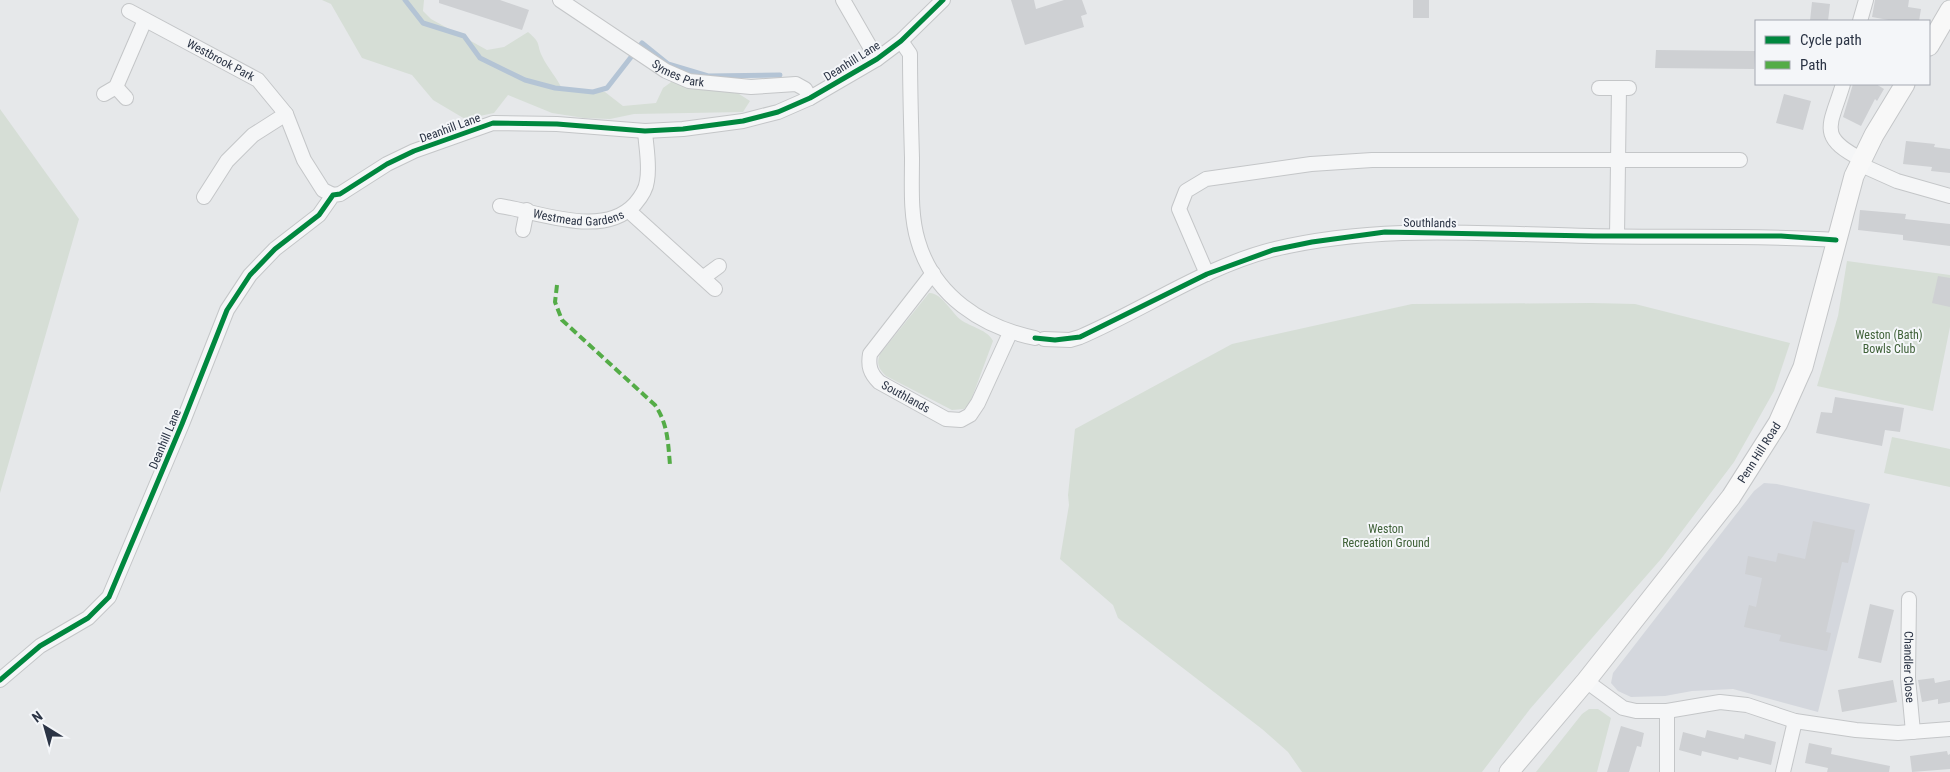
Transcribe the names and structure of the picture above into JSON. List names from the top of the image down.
{
  "streets": {
    "street": [
      "Westbrook Park",
      "Deanhill Lane",
      "Symes Park",
      "Westmead Gardens",
      "Southlands",
      "Penn Hill Road",
      "Chandler Close"
    ]
  },
  "crossings": [
    ["Westbrook Park", "Deanhill Lane"],
    ["Deanhill Lane", "Symes Park"],
    ["Deanhill Lane", "Westmead Gardens"],
    ["Deanhill Lane", "Southlands"],
    ["Southlands", "Penn Hill Road"]
  ],
  "parks": ["Weston (Bath) Bowls Club", "Weston Recreation Ground"],
  "legend": ["Cycle path", "Path"],
  "north": "top left"
}
